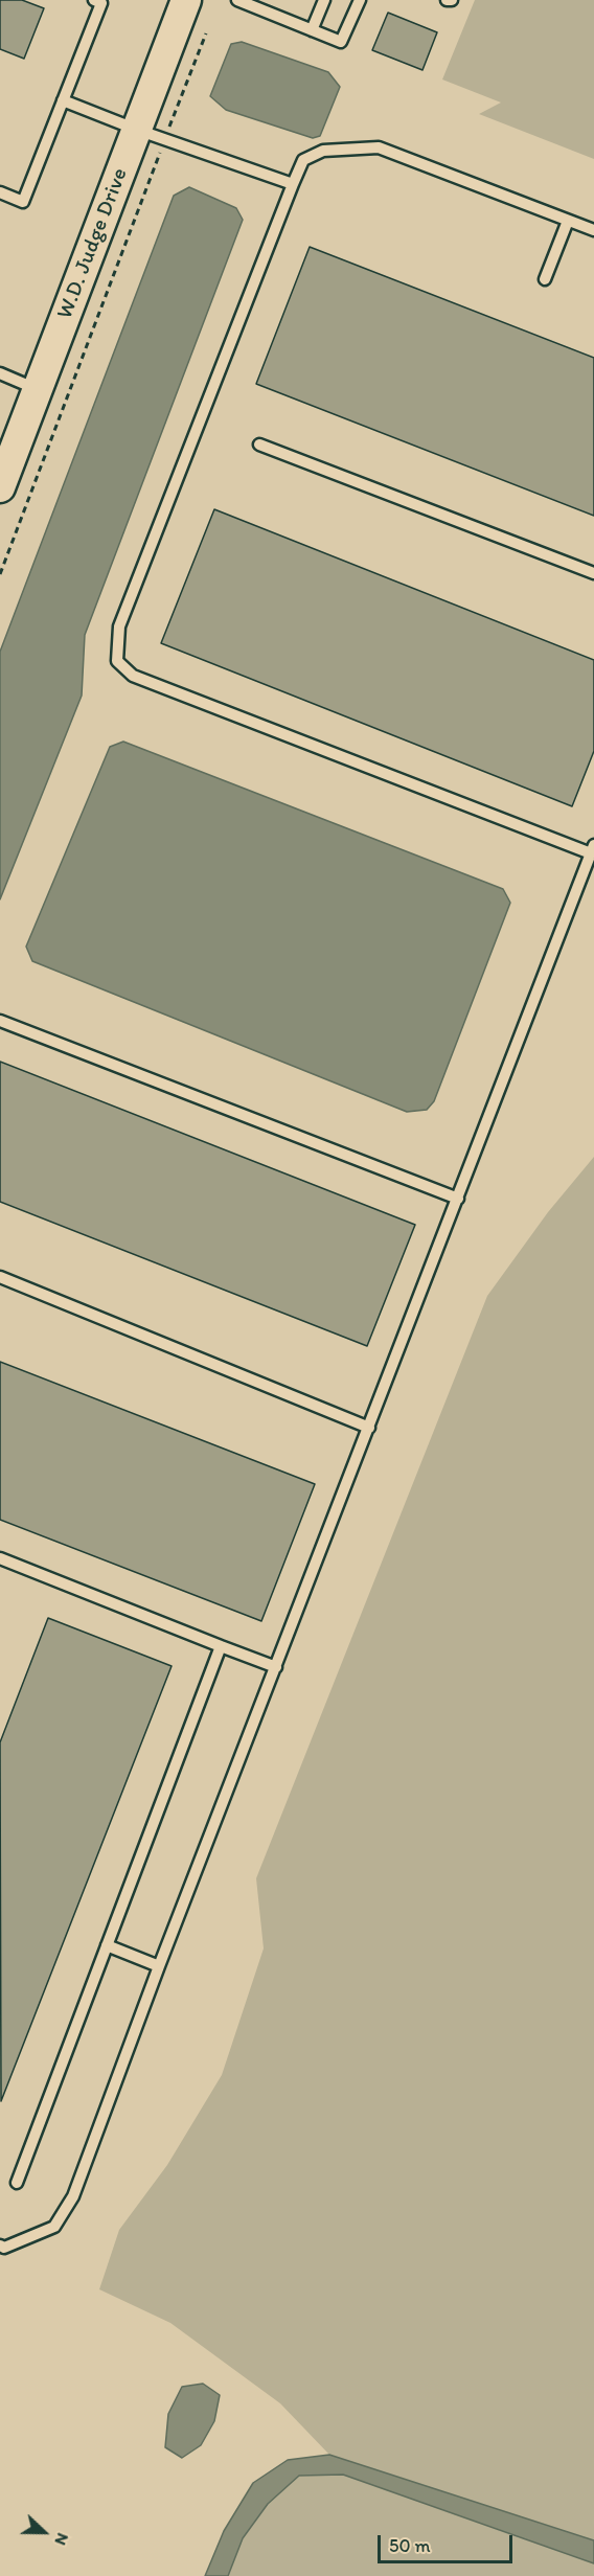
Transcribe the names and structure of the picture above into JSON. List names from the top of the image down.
{
  "streets": {
    "street": ["W.D. Judge Drive"]
  },
  "scale_bar": "50 m",
  "north": "right"
}
